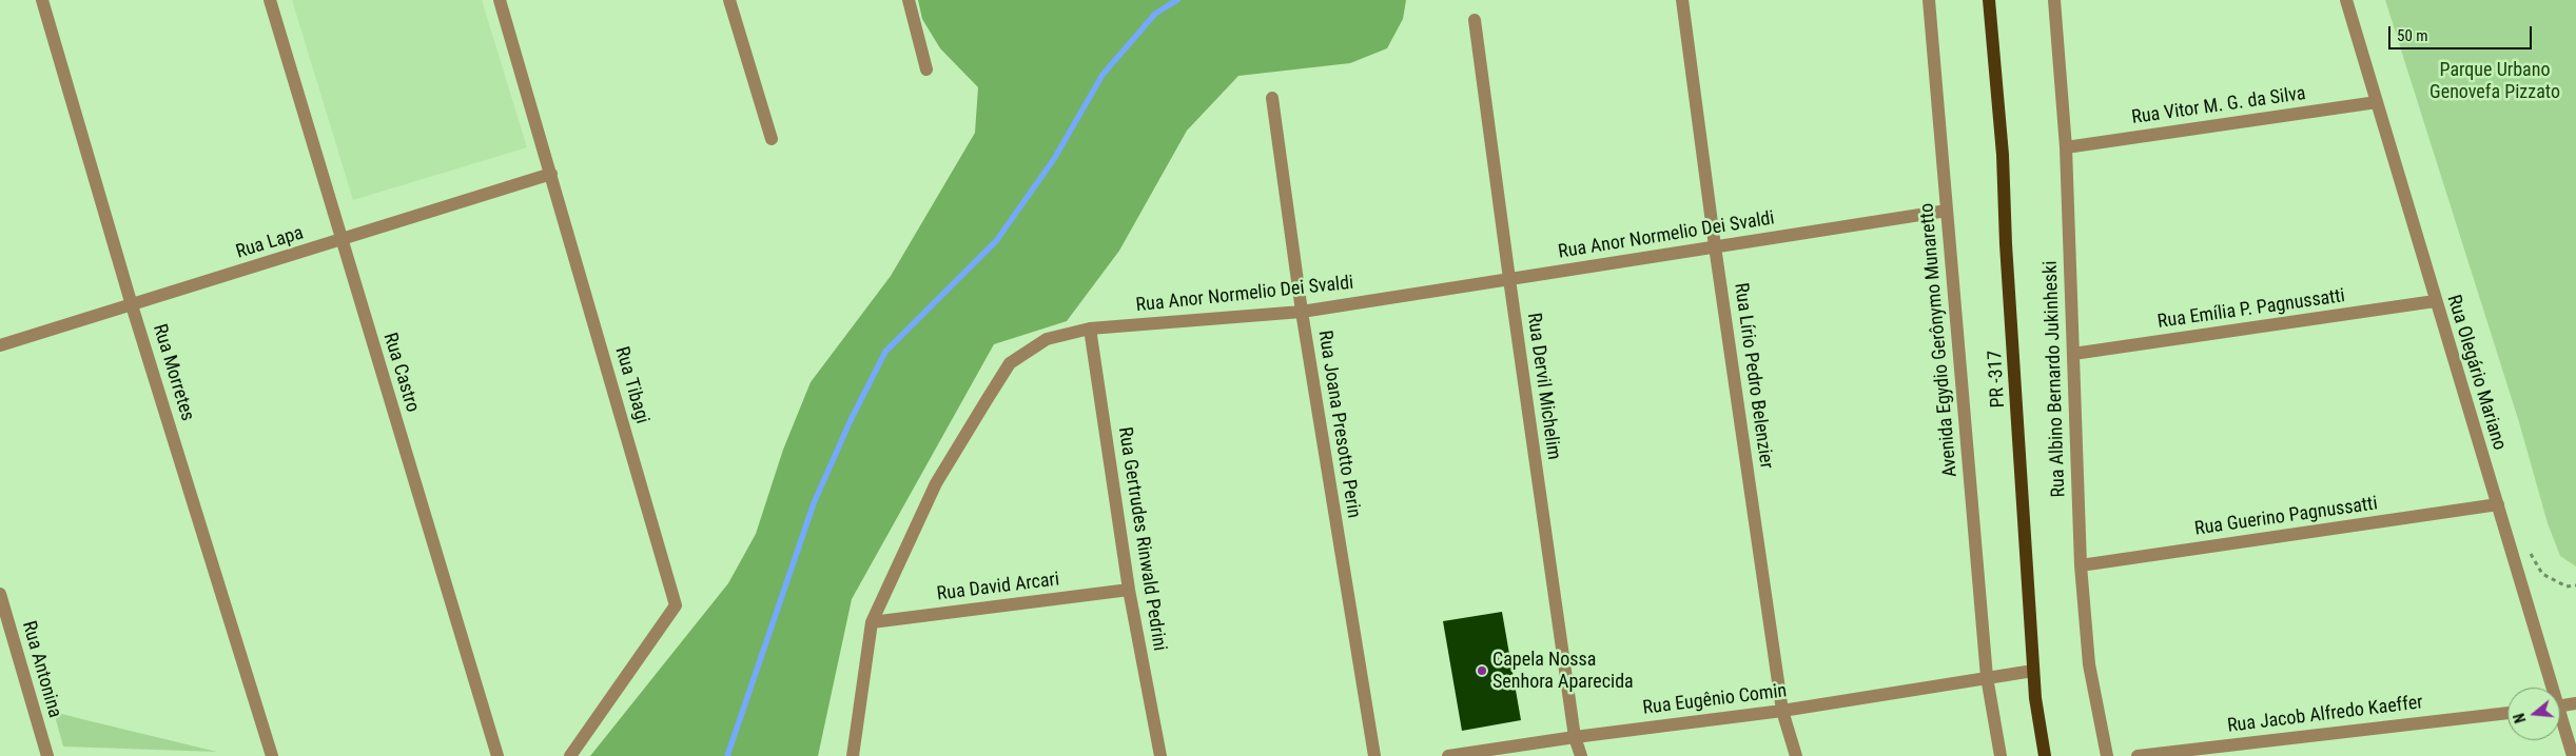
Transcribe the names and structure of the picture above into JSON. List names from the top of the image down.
{
  "streets": {
    "main road": ["PR -317"],
    "street": [
      "Rua Vitor M. G. da Silva",
      "Rua Anor Normelio Dei Svaldi",
      "Rua Lapa",
      "Rua Emília P. Pagnussatti",
      "Avenida Egydio Gerônymo Munaretto",
      "Rua Morretes",
      "Rua Castro",
      "Rua Olegário Mariano",
      "Rua Lírio Pedro Belenzier",
      "Rua Albino Bernardo Jukinheski",
      "Rua Tibagi",
      "Rua Dervil Michelim",
      "Rua Joana Presotto Perin",
      "Rua Guerino Pagnussatti",
      "Rua Gertrudes Rinwald Pedrini",
      "Rua David Arcari",
      "Rua Antonina",
      "Rua Eugênio Comin",
      "Rua Jacob Alfredo Kaeffer"
    ]
  },
  "crossings": [
    ["Rua Vitor M. G. da Silva", "Rua Olegário Mariano"],
    ["Rua Vitor M. G. da Silva", "Rua Albino Bernardo Jukinheski"],
    ["Rua Anor Normelio Dei Svaldi", "Avenida Egydio Gerônymo Munaretto"],
    ["Rua Anor Normelio Dei Svaldi", "Rua Lírio Pedro Belenzier"],
    ["Rua Anor Normelio Dei Svaldi", "Rua Dervil Michelim"],
    ["Rua Anor Normelio Dei Svaldi", "Rua Joana Presotto Perin"],
    ["Rua Anor Normelio Dei Svaldi", "Rua Gertrudes Rinwald Pedrini"],
    ["Rua Anor Normelio Dei Svaldi", "Rua David Arcari"],
    ["Rua Lapa", "Rua Morretes"],
    ["Rua Lapa", "Rua Castro"],
    ["Rua Lapa", "Rua Tibagi"],
    ["Rua Emília P. Pagnussatti", "Rua Olegário Mariano"],
    ["Rua Emília P. Pagnussatti", "Rua Albino Bernardo Jukinheski"],
    ["Avenida Egydio Gerônymo Munaretto", "Rua Eugênio Comin"],
    ["Rua Olegário Mariano", "Rua Guerino Pagnussatti"],
    ["Rua Lírio Pedro Belenzier", "Rua Eugênio Comin"],
    ["PR -317", "Rua Eugênio Comin"],
    ["Rua Albino Bernardo Jukinheski", "Rua Guerino Pagnussatti"],
    ["Rua Dervil Michelim", "Rua Eugênio Comin"],
    ["Rua Gertrudes Rinwald Pedrini", "Rua David Arcari"]
  ],
  "parks": ["Parque Urbano Genovefa Pizzato"],
  "places": ["Capela Nossa Senhora Aparecida"],
  "scale_bar": "50 m",
  "north": "left"
}
